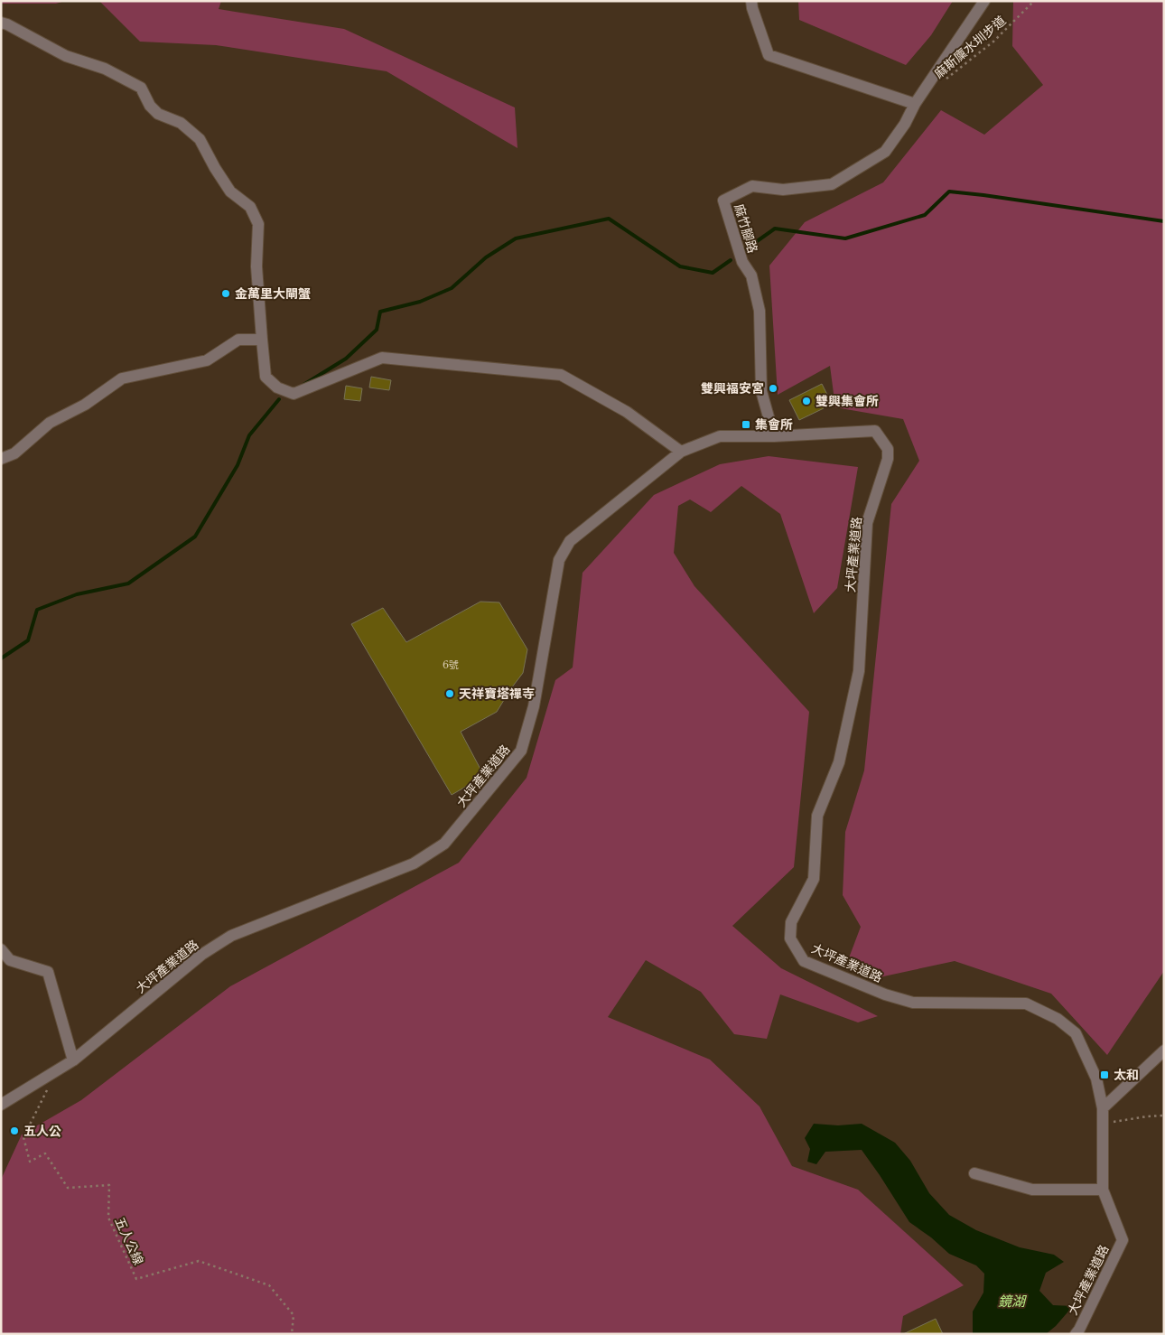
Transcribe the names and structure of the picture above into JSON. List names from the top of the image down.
{
  "streets": {
    "street": ["麻竹腳路", "大坪產業道路"],
    "path": ["麻斯廩水圳步道", "五人公線"]
  },
  "crossings": [
    ["麻竹腳路", "大坪產業道路"],
    ["大坪產業道路", "五人公線"]
  ],
  "water": ["鏡湖"],
  "places": {
    "other": [
      "金萬里大閘蟹",
      "雙興福安宮",
      "雙興集會所",
      "天祥寶塔禪寺",
      "五人公"
    ],
    "transit": ["集會所", "太和"]
  },
  "house_numbers": ["6號"]
}
